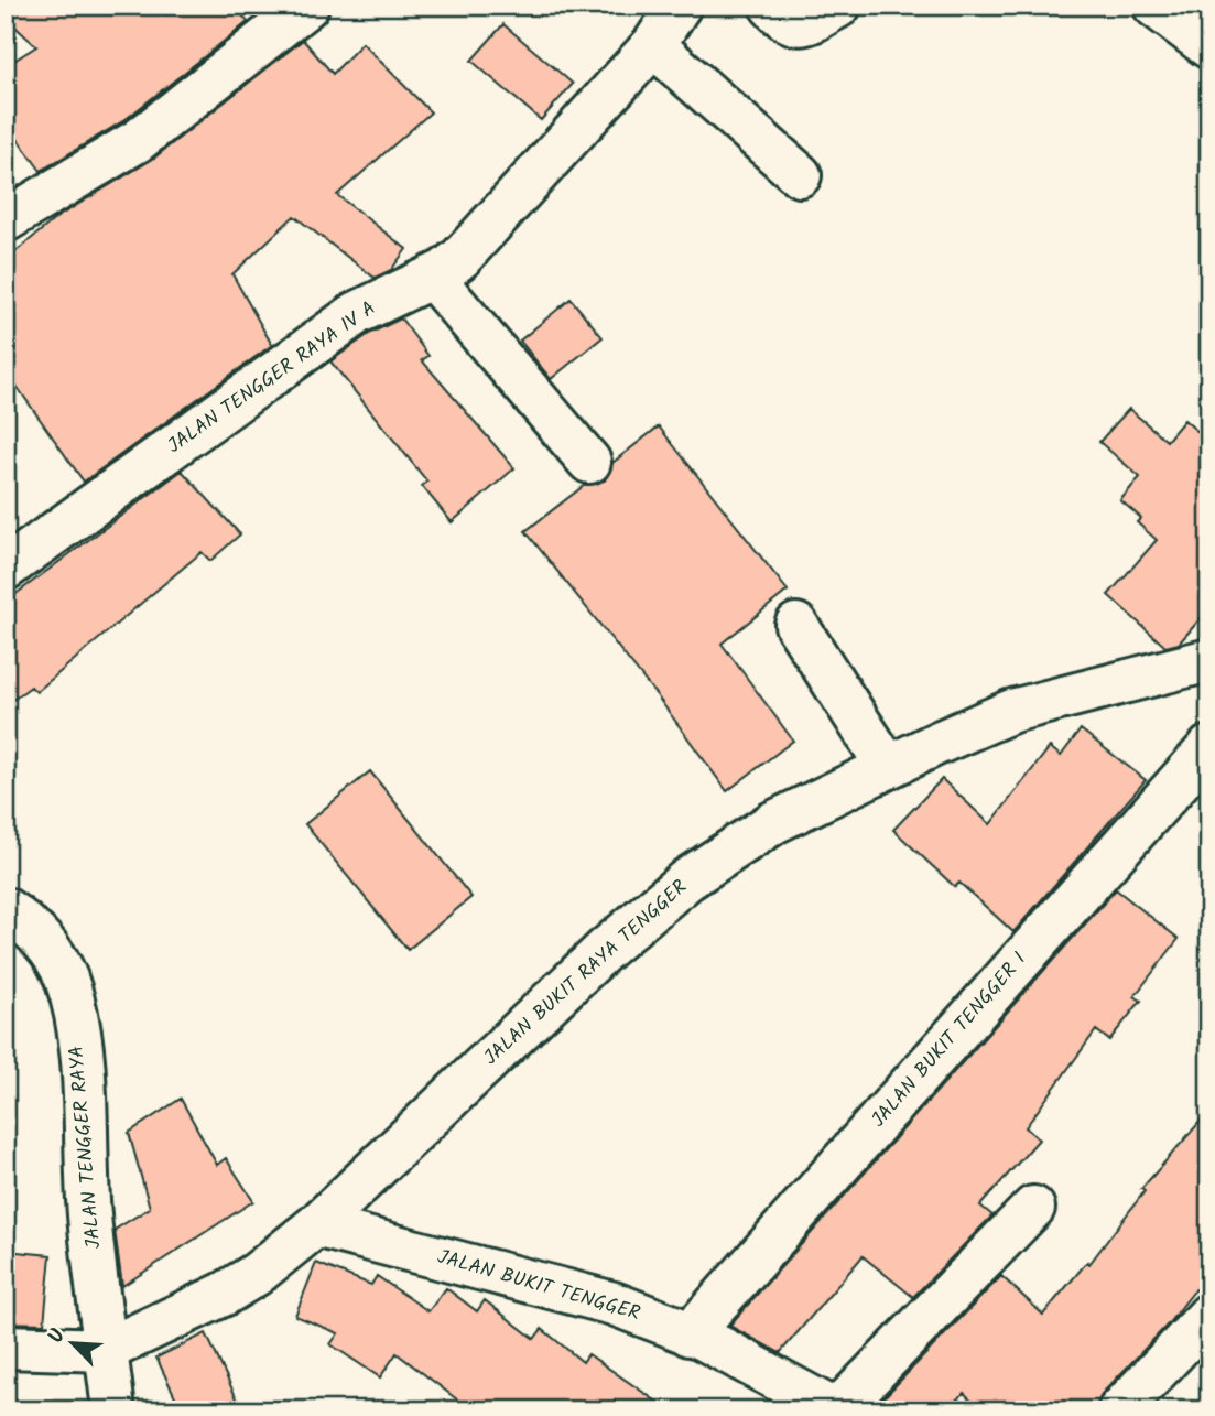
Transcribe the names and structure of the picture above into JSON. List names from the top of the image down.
{
  "streets": {
    "street": [
      "JALAN TENGGER RAYA IV A",
      "JALAN BUKIT RAYA TENGGER",
      "JALAN BUKIT TENGGER I",
      "JALAN TENGGER RAYA",
      "JALAN BUKIT TENGGER"
    ]
  },
  "crossings": [
    ["JALAN BUKIT RAYA TENGGER", "JALAN TENGGER RAYA"],
    ["JALAN BUKIT RAYA TENGGER", "JALAN BUKIT TENGGER"],
    ["JALAN BUKIT TENGGER I", "JALAN BUKIT TENGGER"]
  ],
  "north": "top left"
}
